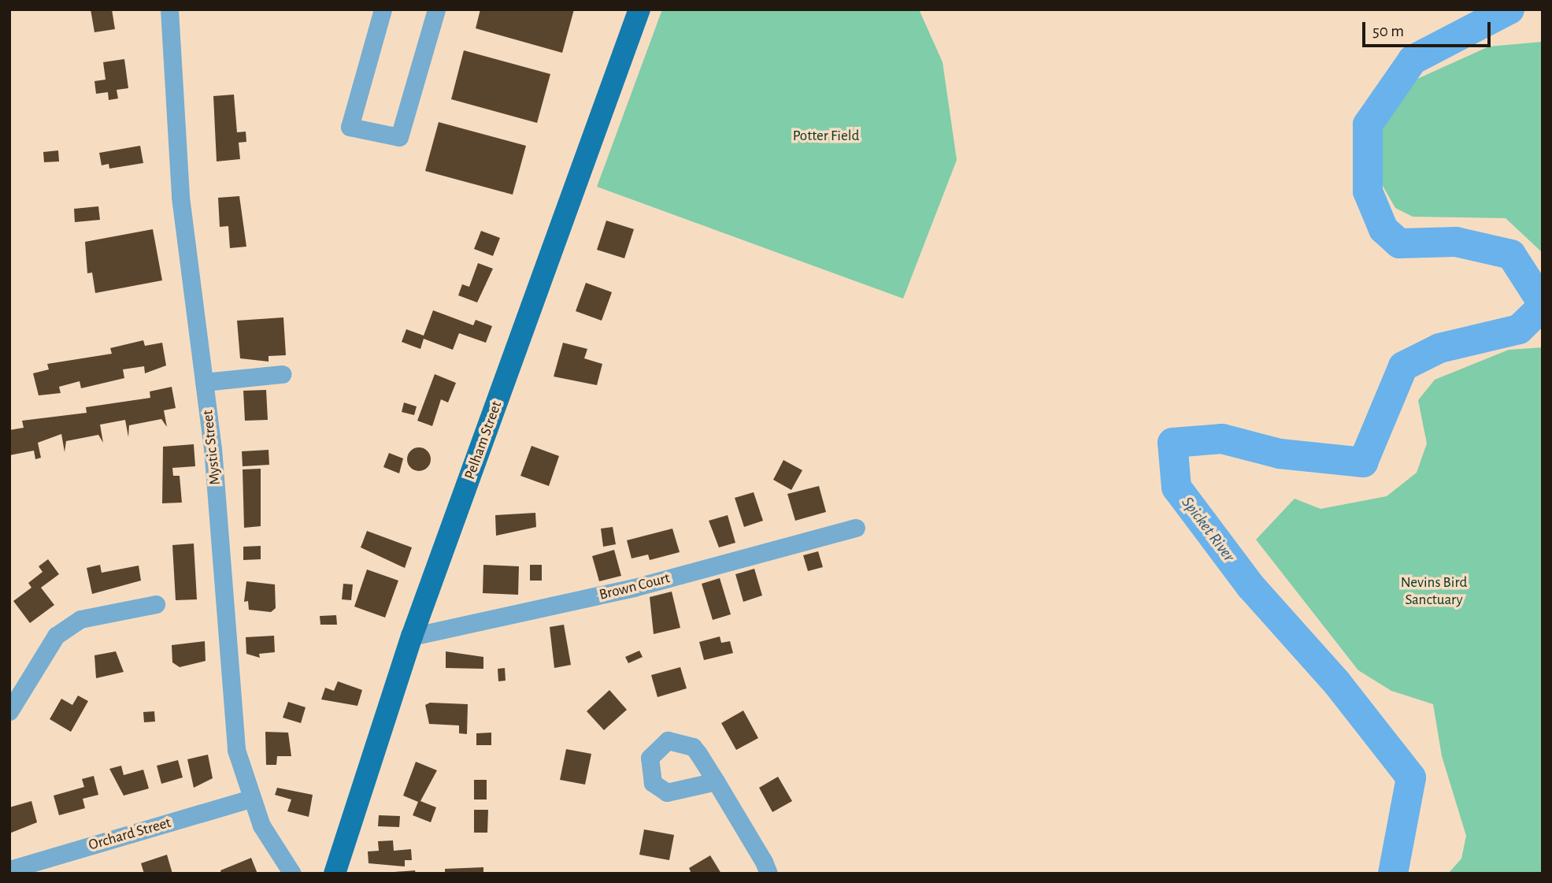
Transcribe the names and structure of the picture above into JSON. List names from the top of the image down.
{
  "streets": {
    "main road": ["Pelham Street"],
    "street": ["Mystic Street", "Brown Court", "Orchard Street"]
  },
  "crossings": [
    ["Pelham Street", "Brown Court"],
    ["Mystic Street", "Orchard Street"]
  ],
  "water": ["Spicket River"],
  "parks": ["Potter Field", "Nevins Bird Sanctuary"],
  "scale_bar": "50 m"
}
